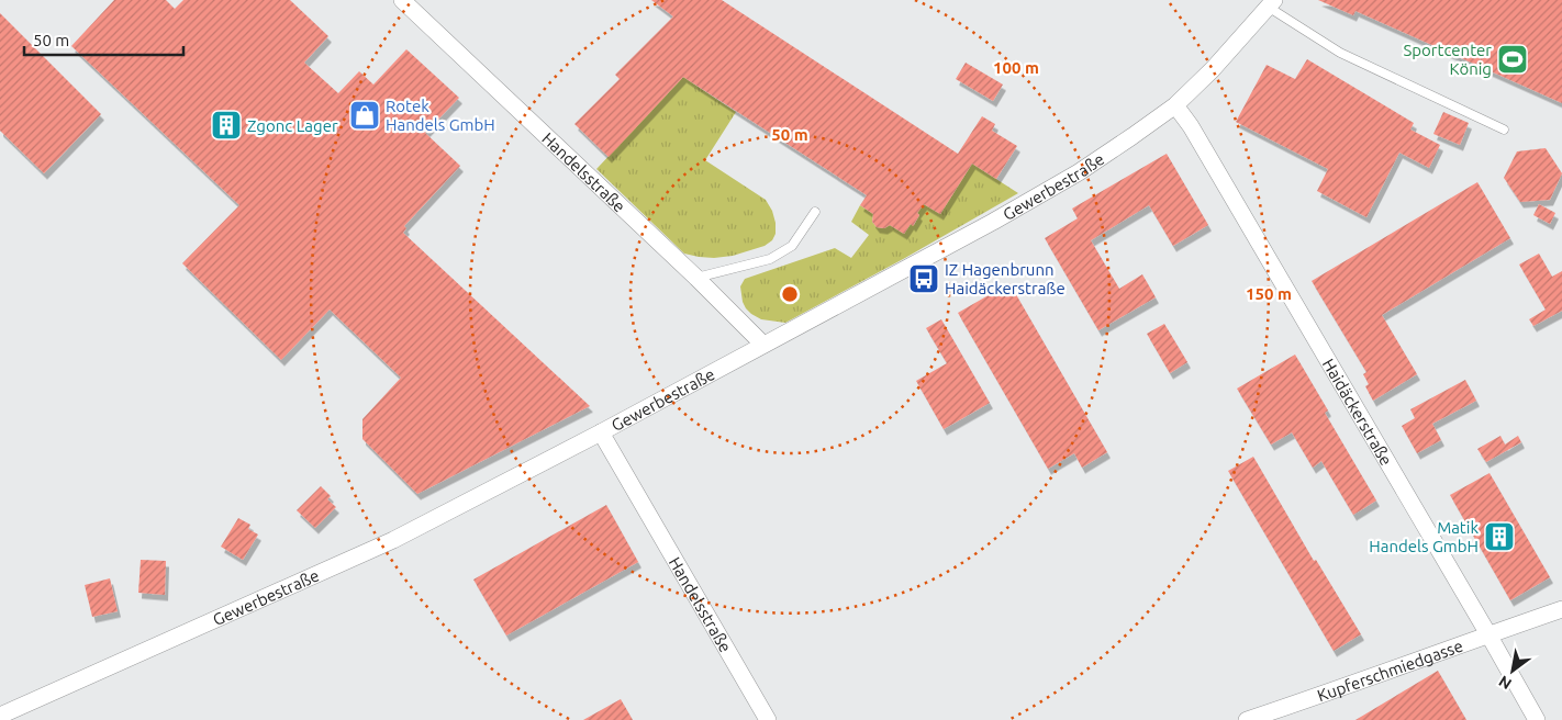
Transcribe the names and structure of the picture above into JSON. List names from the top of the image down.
{
  "streets": {
    "street": [
      "Handelsstraße",
      "Gewerbestraße",
      "Haidäckerstraße",
      "Kupferschmiedgasse"
    ]
  },
  "crossings": [
    ["Handelsstraße", "Gewerbestraße"],
    ["Gewerbestraße", "Haidäckerstraße"],
    ["Haidäckerstraße", "Kupferschmiedgasse"]
  ],
  "places": {
    "sports": ["Sportcenter König"],
    "shop": ["Rotek Handels GmbH"],
    "building": ["Zgonc Lager", "Matik Handels GmbH"],
    "bus stop": ["IZ Hagenbrunn Haidäckerstraße"]
  },
  "scale_bar": "50 m",
  "north": "bottom left",
  "rings": ["100 m", "50 m", "150 m"]
}
